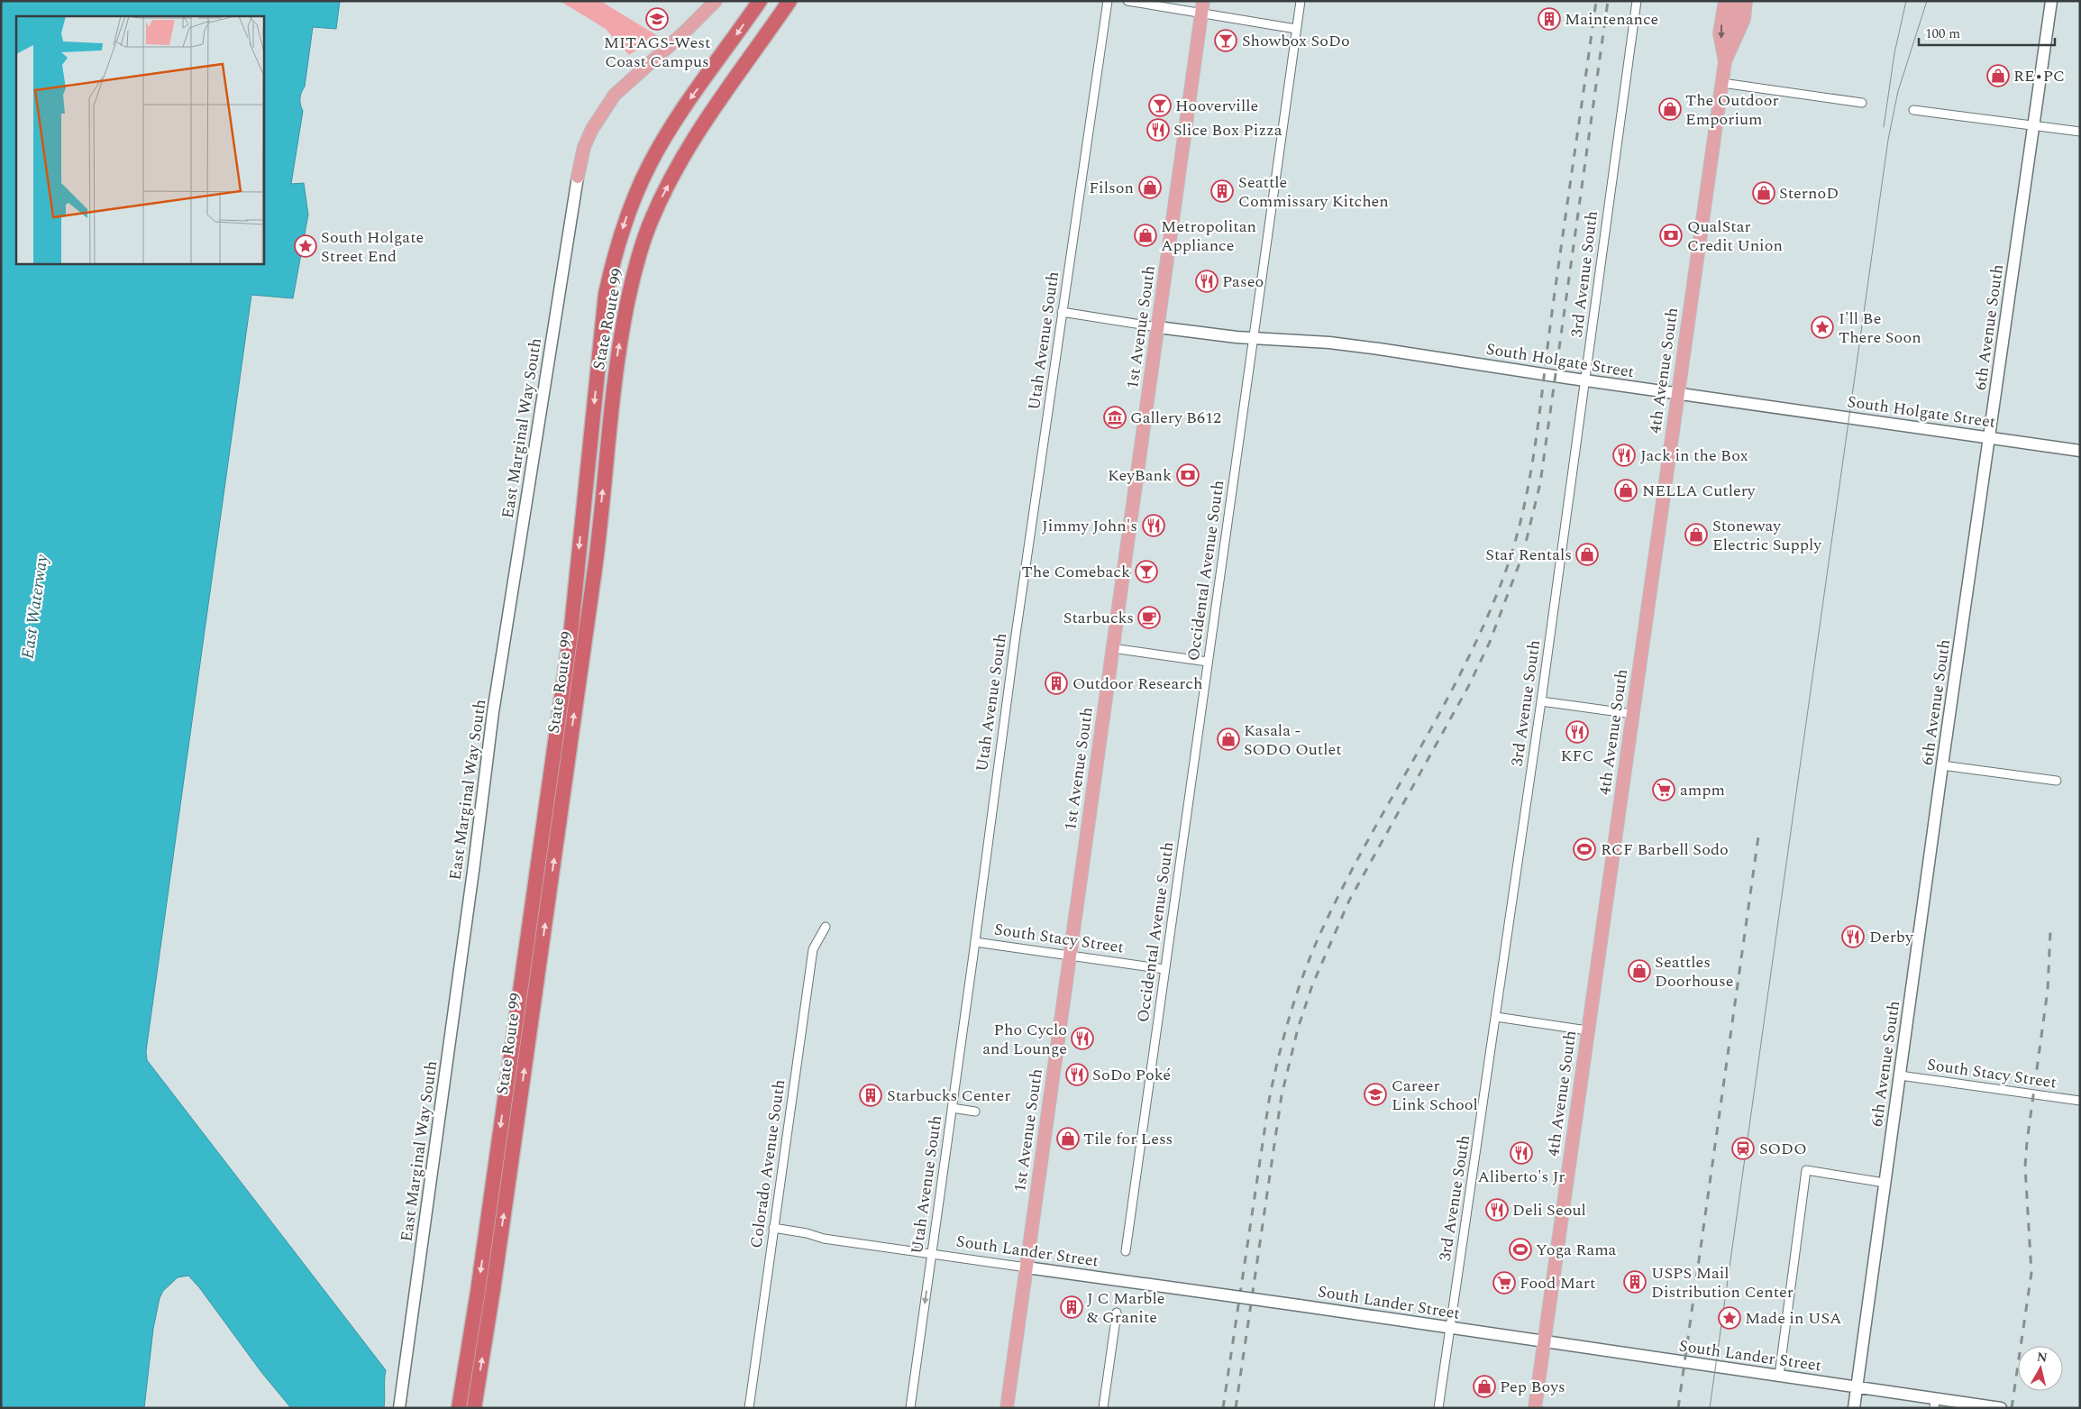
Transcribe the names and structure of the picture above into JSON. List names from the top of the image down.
{
  "streets": {
    "highway": ["State Route 99"],
    "main road": [
      "1st Avenue South",
      "6th Avenue South",
      "South Holgate Street",
      "4th Avenue South",
      "East Marginal Way South",
      "South Lander Street"
    ],
    "street": [
      "3rd Avenue South",
      "Utah Avenue South",
      "Occidental Avenue South",
      "South Stacy Street",
      "Colorado Avenue South"
    ]
  },
  "crossings": [
    ["3rd Avenue South", "South Holgate Street"],
    ["3rd Avenue South", "South Lander Street"],
    ["1st Avenue South", "South Holgate Street"],
    ["1st Avenue South", "South Stacy Street"],
    ["1st Avenue South", "South Lander Street"],
    ["6th Avenue South", "South Holgate Street"],
    ["6th Avenue South", "South Stacy Street"],
    ["6th Avenue South", "South Lander Street"],
    ["Utah Avenue South", "South Holgate Street"],
    ["Utah Avenue South", "South Stacy Street"],
    ["Utah Avenue South", "South Lander Street"],
    ["South Holgate Street", "4th Avenue South"],
    ["South Holgate Street", "Occidental Avenue South"],
    ["4th Avenue South", "South Lander Street"],
    ["Occidental Avenue South", "South Stacy Street"],
    ["Colorado Avenue South", "South Lander Street"]
  ],
  "water": ["East Waterway"],
  "places": {
    "school or university": ["MITAGS-West Coast Campus", "Career Link School"],
    "building": [
      "Maintenance",
      "Seattle Commissary Kitchen",
      "Outdoor Research",
      "Starbucks Center",
      "USPS Mail Distribution Center",
      "J C Marble & Granite"
    ],
    "bar": ["Showbox SoDo", "Hooverville", "The Comeback"],
    "shop": [
      "RE∙PC",
      "The Outdoor Emporium",
      "Filson",
      "SternoD",
      "Metropolitan Appliance",
      "NELLA Cutlery",
      "Stoneway Electric Supply",
      "Star Rentals",
      "Kasala - SODO Outlet",
      "Seattles Doorhouse",
      "Tile for Less",
      "Pep Boys"
    ],
    "restaurant": [
      "Slice Box Pizza",
      "Paseo",
      "Jack in the Box",
      "Jimmy John's",
      "KFC",
      "Derby",
      "Pho Cyclo and Lounge",
      "SoDo Poké",
      "Aliberto's Jr",
      "Deli Seoul"
    ],
    "bank": ["QualStar Credit Union", "KeyBank"],
    "place": ["South Holgate Street End", "I'll Be There Soon", "Made in USA"],
    "museum": ["Gallery B612"],
    "cafe": ["Starbucks"],
    "supermarket": ["ampm", "Food Mart"],
    "sports": ["RCF Barbell Sodo", "Yoga Rama"],
    "station": ["SODO"]
  },
  "scale_bar": "100 m",
  "north": "top"
}
